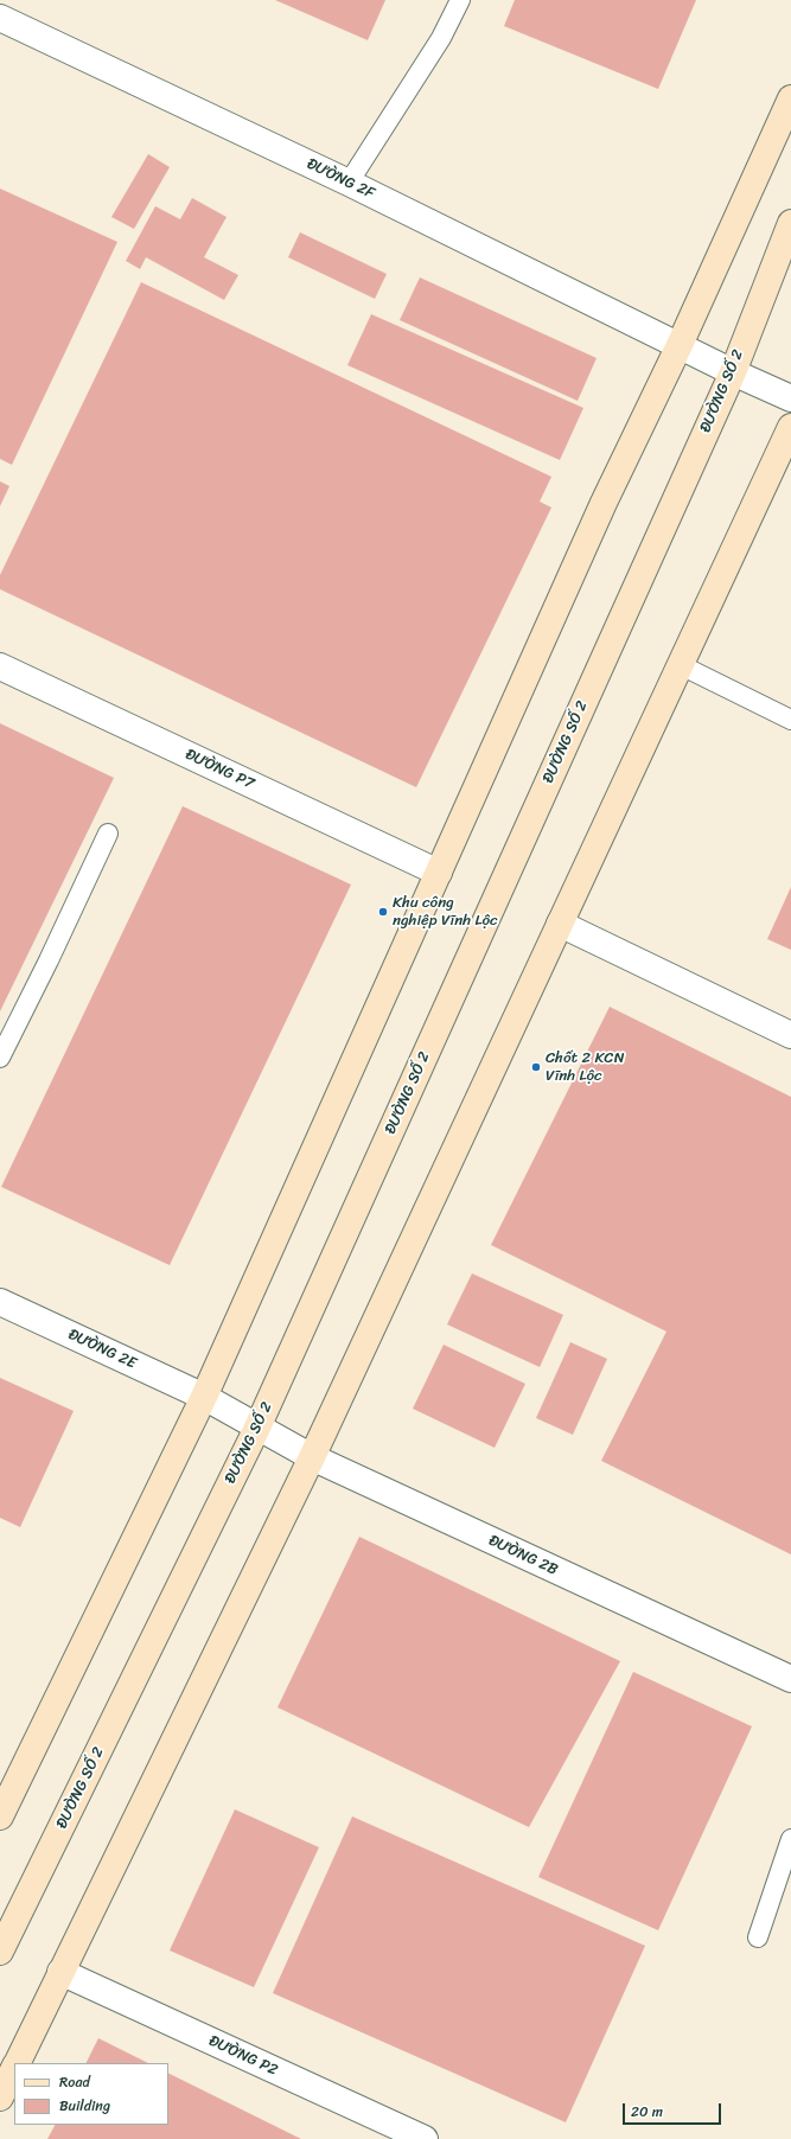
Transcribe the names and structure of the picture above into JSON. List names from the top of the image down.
{
  "streets": {
    "main road": ["ĐƯỜNG SỐ 2"],
    "street": [
      "ĐƯỜNG 2F",
      "ĐƯỜNG P7",
      "ĐƯỜNG 2E",
      "ĐƯỜNG 2B",
      "ĐƯỜNG P2"
    ]
  },
  "crossings": [
    ["ĐƯỜNG 2F", "ĐƯỜNG SỐ 2"],
    ["ĐƯỜNG SỐ 2", "ĐƯỜNG 2E"],
    ["ĐƯỜNG SỐ 2", "ĐƯỜNG 2B"],
    ["ĐƯỜNG 2E", "ĐƯỜNG 2B"]
  ],
  "places": ["Khu công nghiệp Vĩnh Lộc", "Chốt 2 KCN Vĩnh Lộc"],
  "legend": ["Road", "Building"],
  "scale_bar": "20 m"
}
